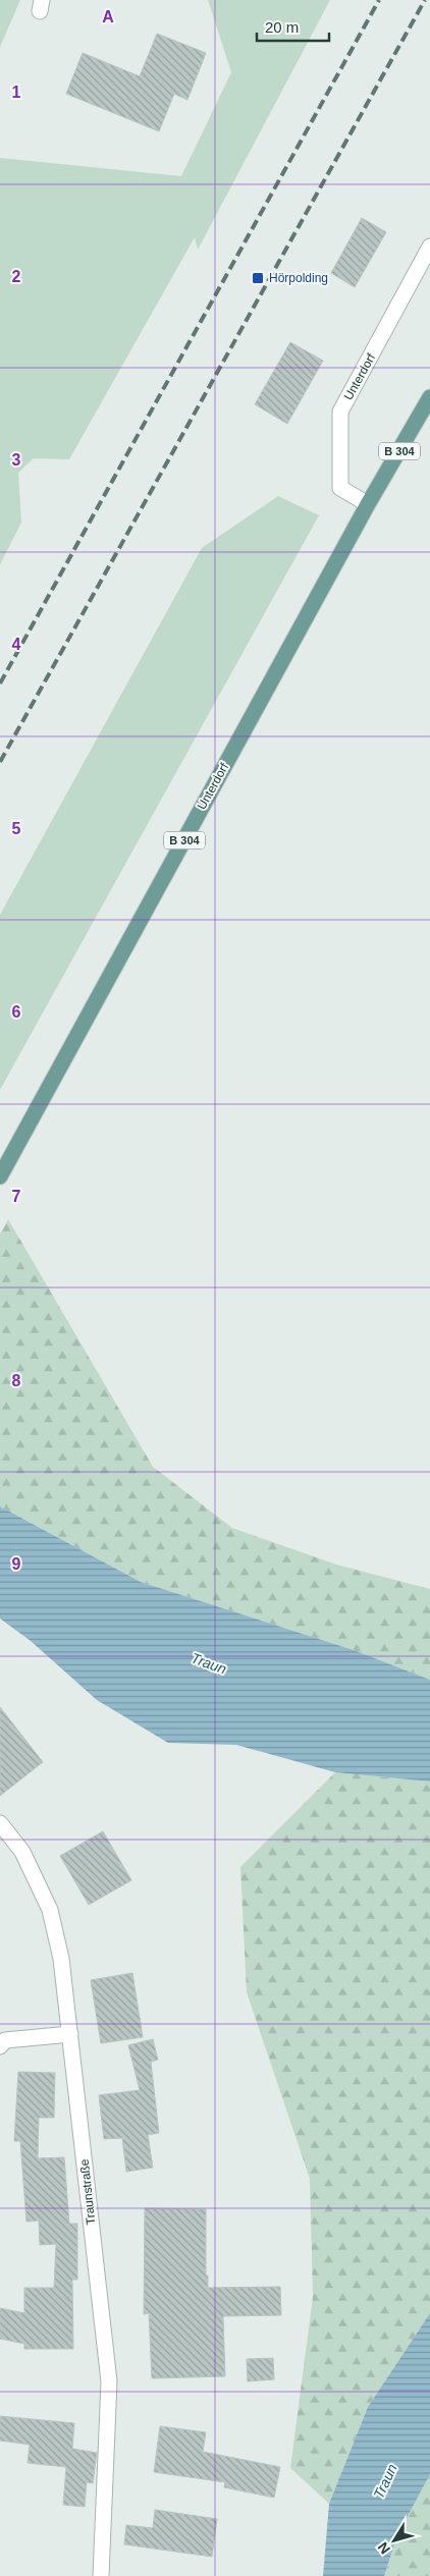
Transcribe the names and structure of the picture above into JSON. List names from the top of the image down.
{
  "streets": {
    "main road": ["Unterdorf", "B 304"],
    "street": ["Traunstraße"]
  },
  "water": ["Traun"],
  "places": {
    "transit": ["Hörpolding"]
  },
  "scale_bar": "20 m",
  "north": "bottom left",
  "grid": {
    "columns": ["A"],
    "rows": [
      "1",
      "2",
      "3",
      "4",
      "5",
      "6",
      "7",
      "8",
      "9"
    ]
  }
}
